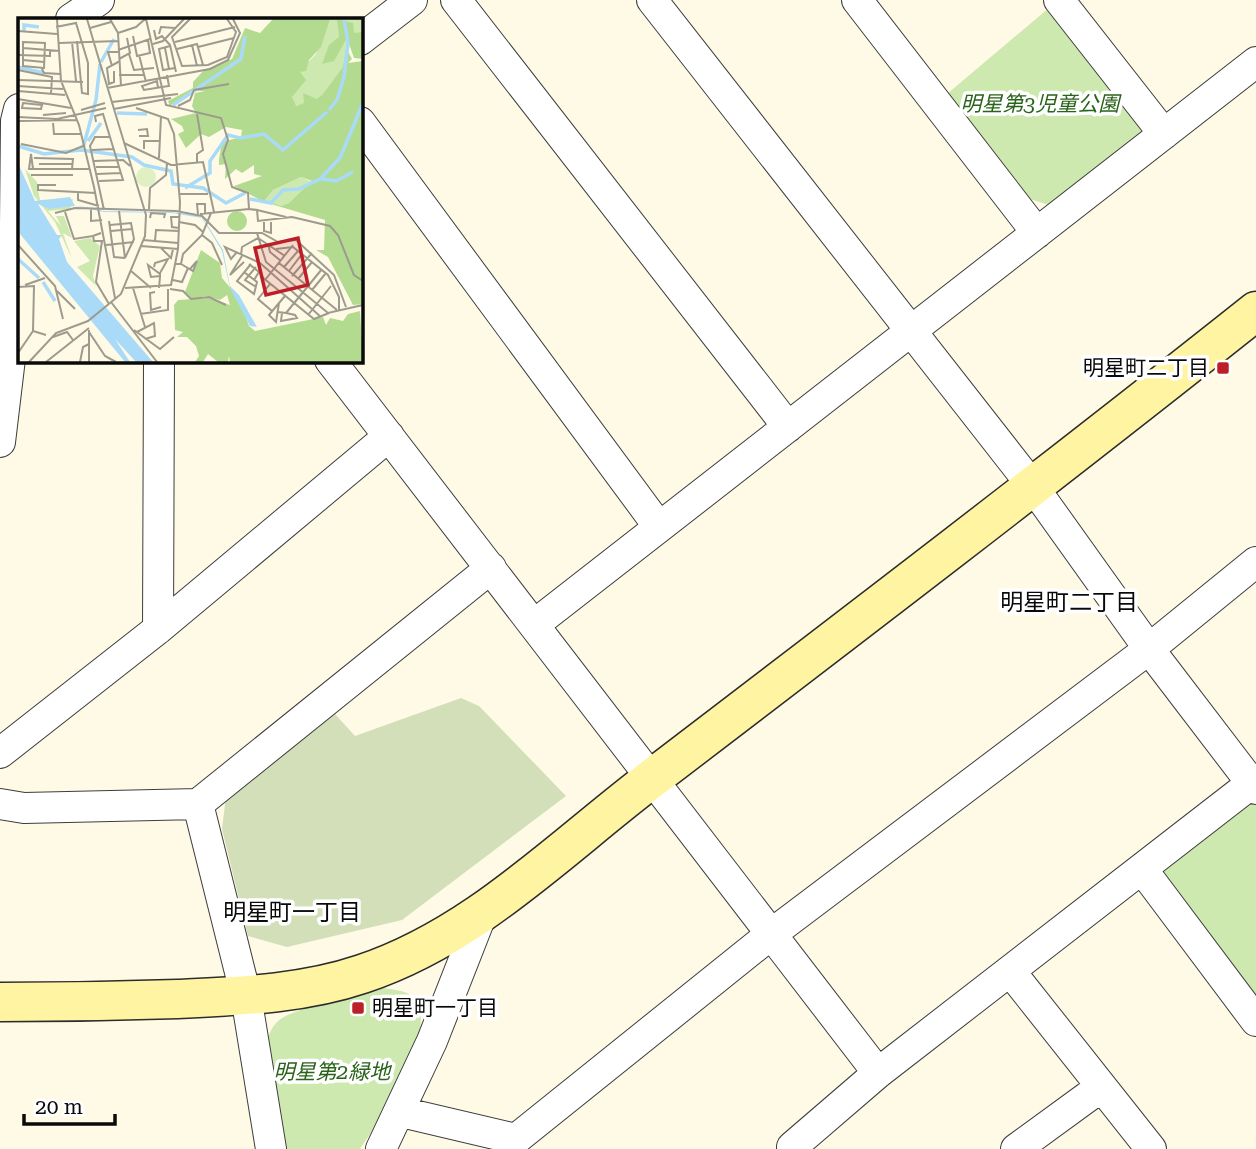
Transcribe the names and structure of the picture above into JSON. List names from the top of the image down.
{
  "districts": ["明星町二丁目", "明星町一丁目"],
  "parks": ["明星第3児童公園", "明星第2緑地"],
  "places": {
    "transit": ["明星町二丁目", "明星町一丁目"]
  },
  "scale_bar": "20 m"
}
